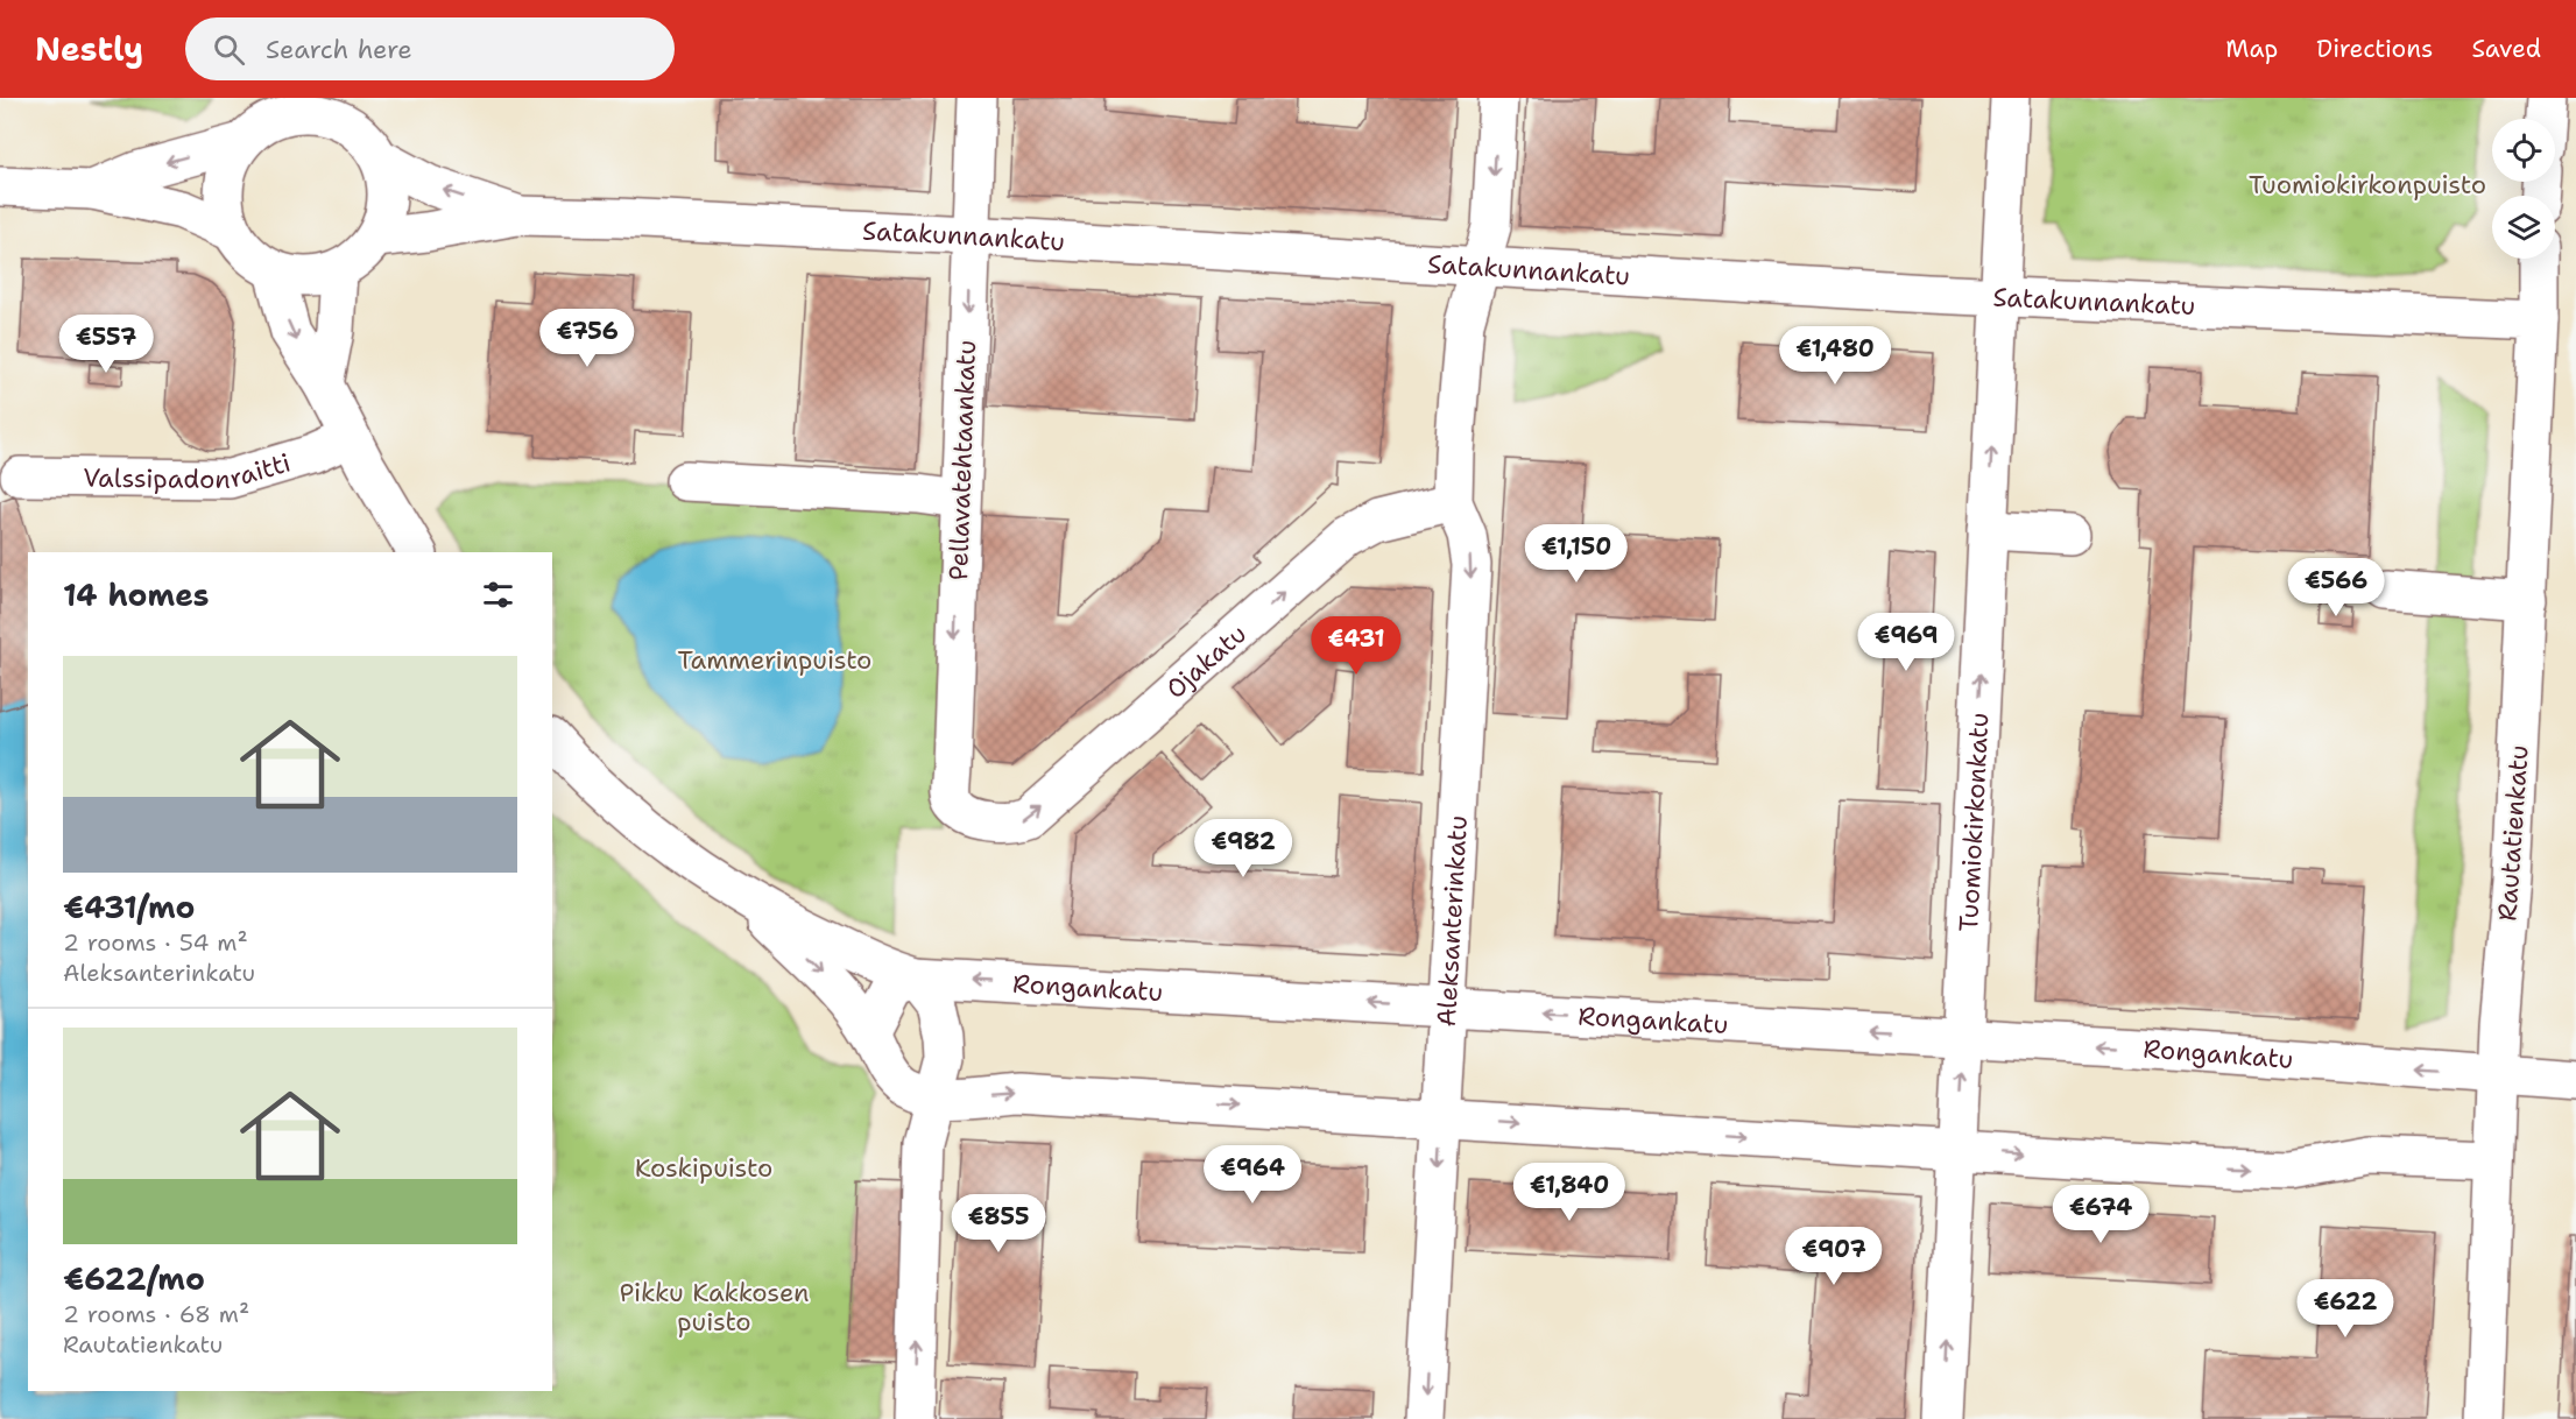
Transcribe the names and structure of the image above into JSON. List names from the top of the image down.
{
  "streets": {
    "street": [
      "Satakunnankatu",
      "Pellavatehtaankatu",
      "Valssipadonraitti",
      "Ojakatu",
      "Tuomiokirkonkatu",
      "Rautatienkatu",
      "Aleksanterinkatu",
      "Rongankatu"
    ]
  },
  "crossings": [
    ["Satakunnankatu", "Pellavatehtaankatu"],
    ["Satakunnankatu", "Tuomiokirkonkatu"],
    ["Satakunnankatu", "Rautatienkatu"],
    ["Satakunnankatu", "Aleksanterinkatu"],
    ["Pellavatehtaankatu", "Ojakatu"],
    ["Ojakatu", "Aleksanterinkatu"],
    ["Tuomiokirkonkatu", "Rongankatu"],
    ["Rautatienkatu", "Rongankatu"],
    ["Aleksanterinkatu", "Rongankatu"]
  ],
  "one_way": [
    "Pellavatehtaankatu",
    "Ojakatu",
    "Tuomiokirkonkatu",
    "Aleksanterinkatu"
  ],
  "parks": [
    "Tuomiokirkonpuisto",
    "Tammerinpuisto",
    "Koskipuisto",
    "Pikku Kakkosen puisto"
  ],
  "page": {
    "header": "Nestly",
    "search": "Search here",
    "nav": ["Map", "Directions", "Saved"],
    "price": [
      "€756",
      "€557",
      "€1,480",
      "€1,150",
      "€566",
      "€969",
      "€431",
      "€982",
      "€964",
      "€1,840",
      "€674",
      "€855",
      "€907",
      "€622"
    ],
    "heading": "14 homes",
    "list": [
      {
        "name": "€431/mo",
        "note": "2 rooms · 54 m² · Aleksanterinkatu"
      },
      {
        "name": "€622/mo",
        "note": "2 rooms · 68 m² · Rautatienkatu"
      }
    ]
  }
}
